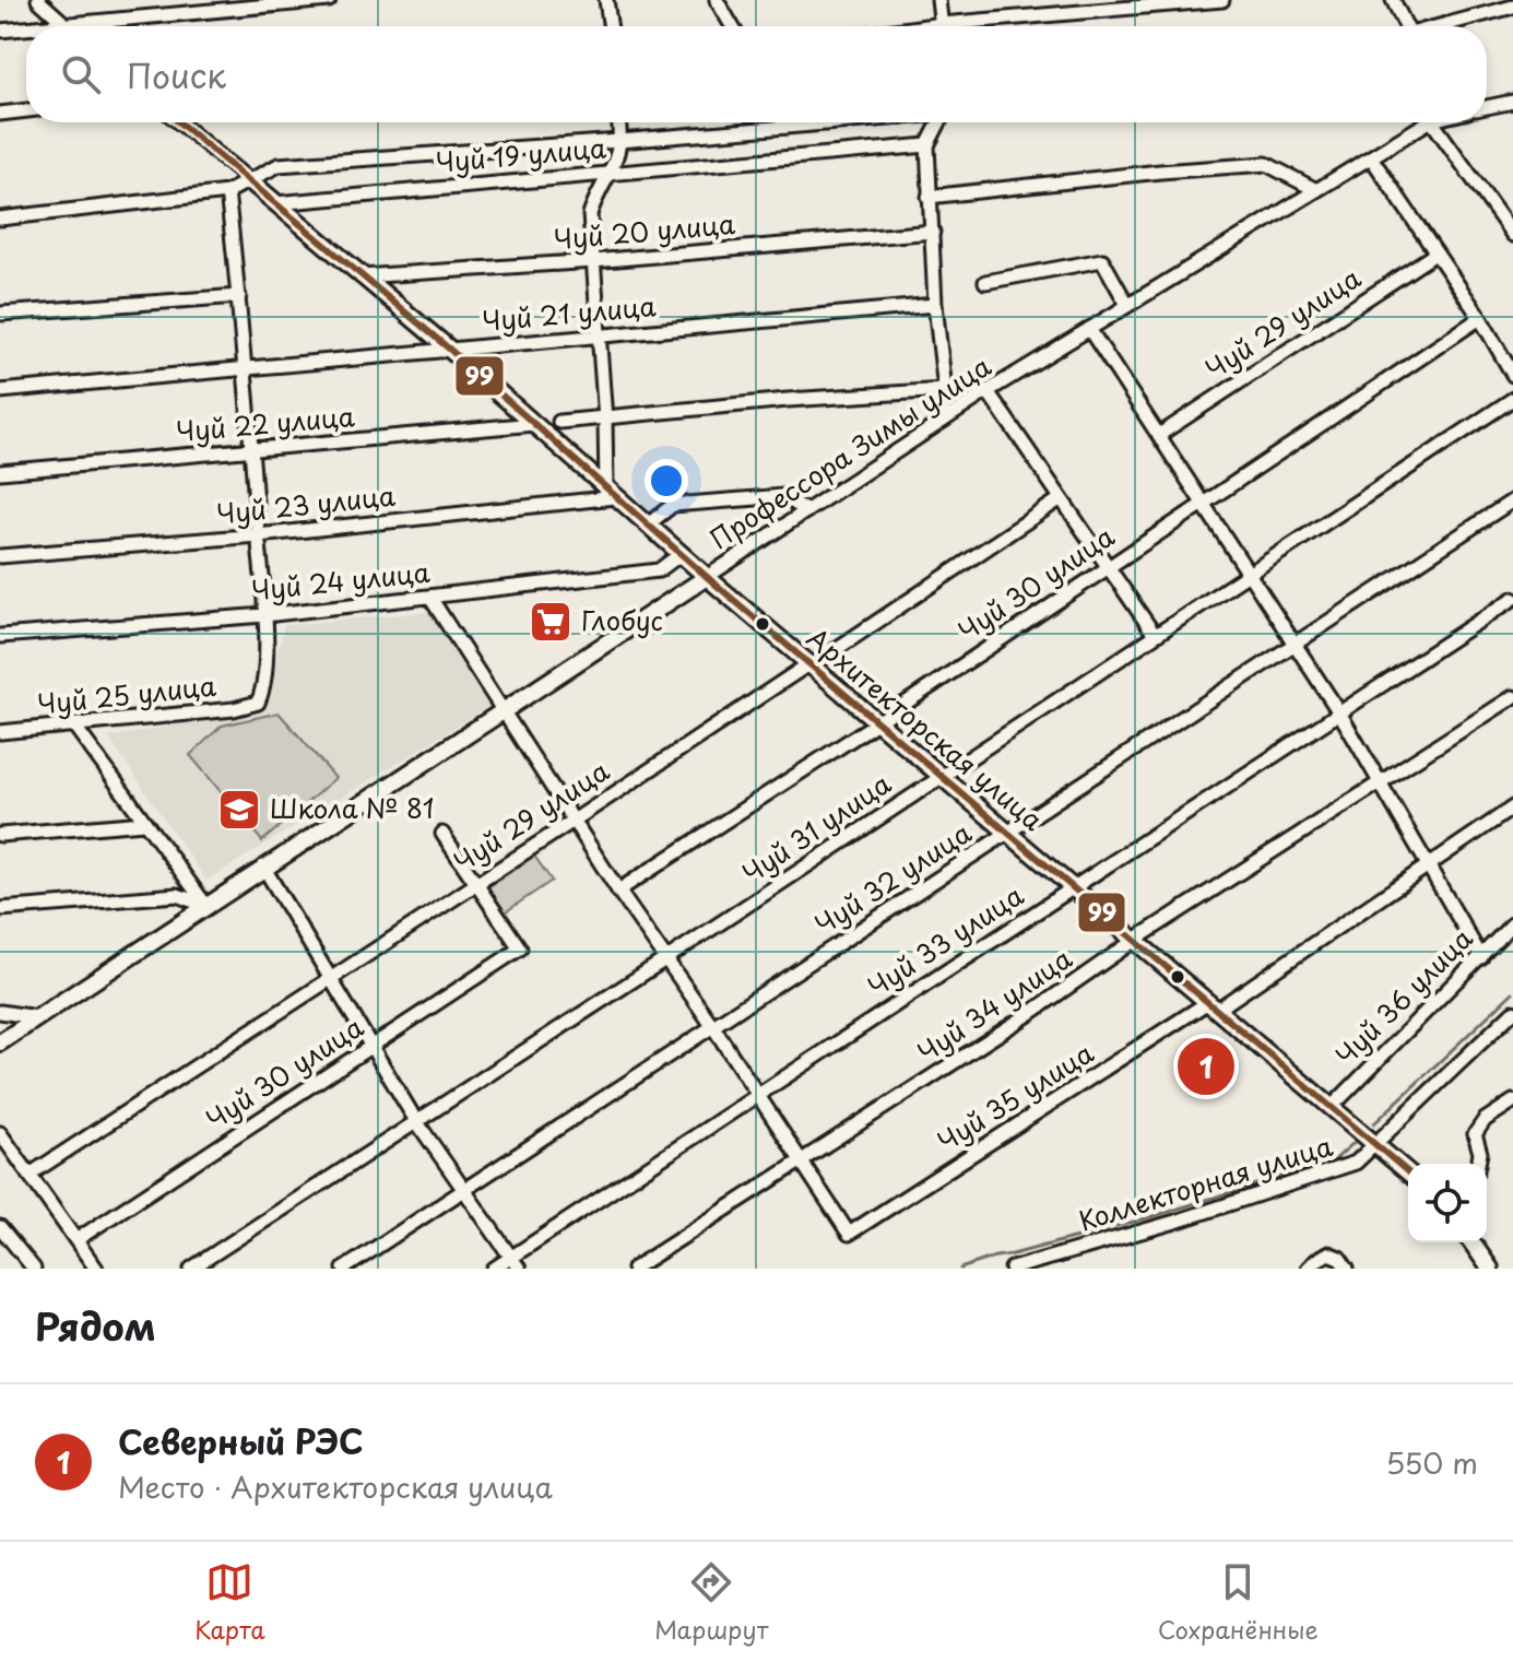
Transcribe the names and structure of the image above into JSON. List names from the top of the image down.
{
  "streets": {
    "street": [
      "Чуй 19 улица",
      "Чуй 20 улица",
      "Чуй 21 улица",
      "Чуй 29 улица",
      "Чуй 22 улица",
      "Профессора Зимы улица",
      "Чуй 23 улица",
      "Чуй 24 улица",
      "Чуй 30 улица",
      "Чуй 25 улица",
      "Архитекторская улица",
      "Чуй 31 улица",
      "Чуй 32 улица",
      "Чуй 33 улица",
      "Чуй 36 улица",
      "Чуй 34 улица",
      "Чуй 35 улица",
      "Коллекторная улица"
    ]
  },
  "crossings": [
    ["Чуй 19 улица", "Архитекторская улица"],
    ["Чуй 20 улица", "Архитекторская улица"],
    ["Чуй 21 улица", "Архитекторская улица"],
    ["Чуй 29 улица", "Чуй 30 улица"],
    ["Чуй 29 улица", "Архитекторская улица"],
    ["Чуй 22 улица", "Архитекторская улица"],
    ["Профессора Зимы улица", "Архитекторская улица"],
    ["Чуй 23 улица", "Архитекторская улица"],
    ["Чуй 24 улица", "Чуй 25 улица"],
    ["Чуй 24 улица", "Архитекторская улица"],
    ["Чуй 30 улица", "Архитекторская улица"],
    ["Архитекторская улица", "Чуй 31 улица"],
    ["Архитекторская улица", "Чуй 32 улица"],
    ["Архитекторская улица", "Чуй 33 улица"],
    ["Архитекторская улица", "Чуй 36 улица"],
    ["Архитекторская улица", "Чуй 34 улица"],
    ["Архитекторская улица", "Чуй 35 улица"],
    ["Архитекторская улица", "Коллекторная улица"],
    ["Чуй 34 улица", "Чуй 35 улица"]
  ],
  "places": {
    "supermarket": ["Глобус"],
    "school or university": ["Школа № 81"]
  },
  "lines": ["transit line 99"],
  "page": {
    "search": "Поиск",
    "pins": "1",
    "heading": "Рядом",
    "list": [
      {
        "mark": "1",
        "name": "Северный РЭС",
        "note": "Место · Архитекторская улица",
        "value": "550 m"
      }
    ],
    "nav": ["Карта", "Маршрут", "Сохранённые"]
  }
}
